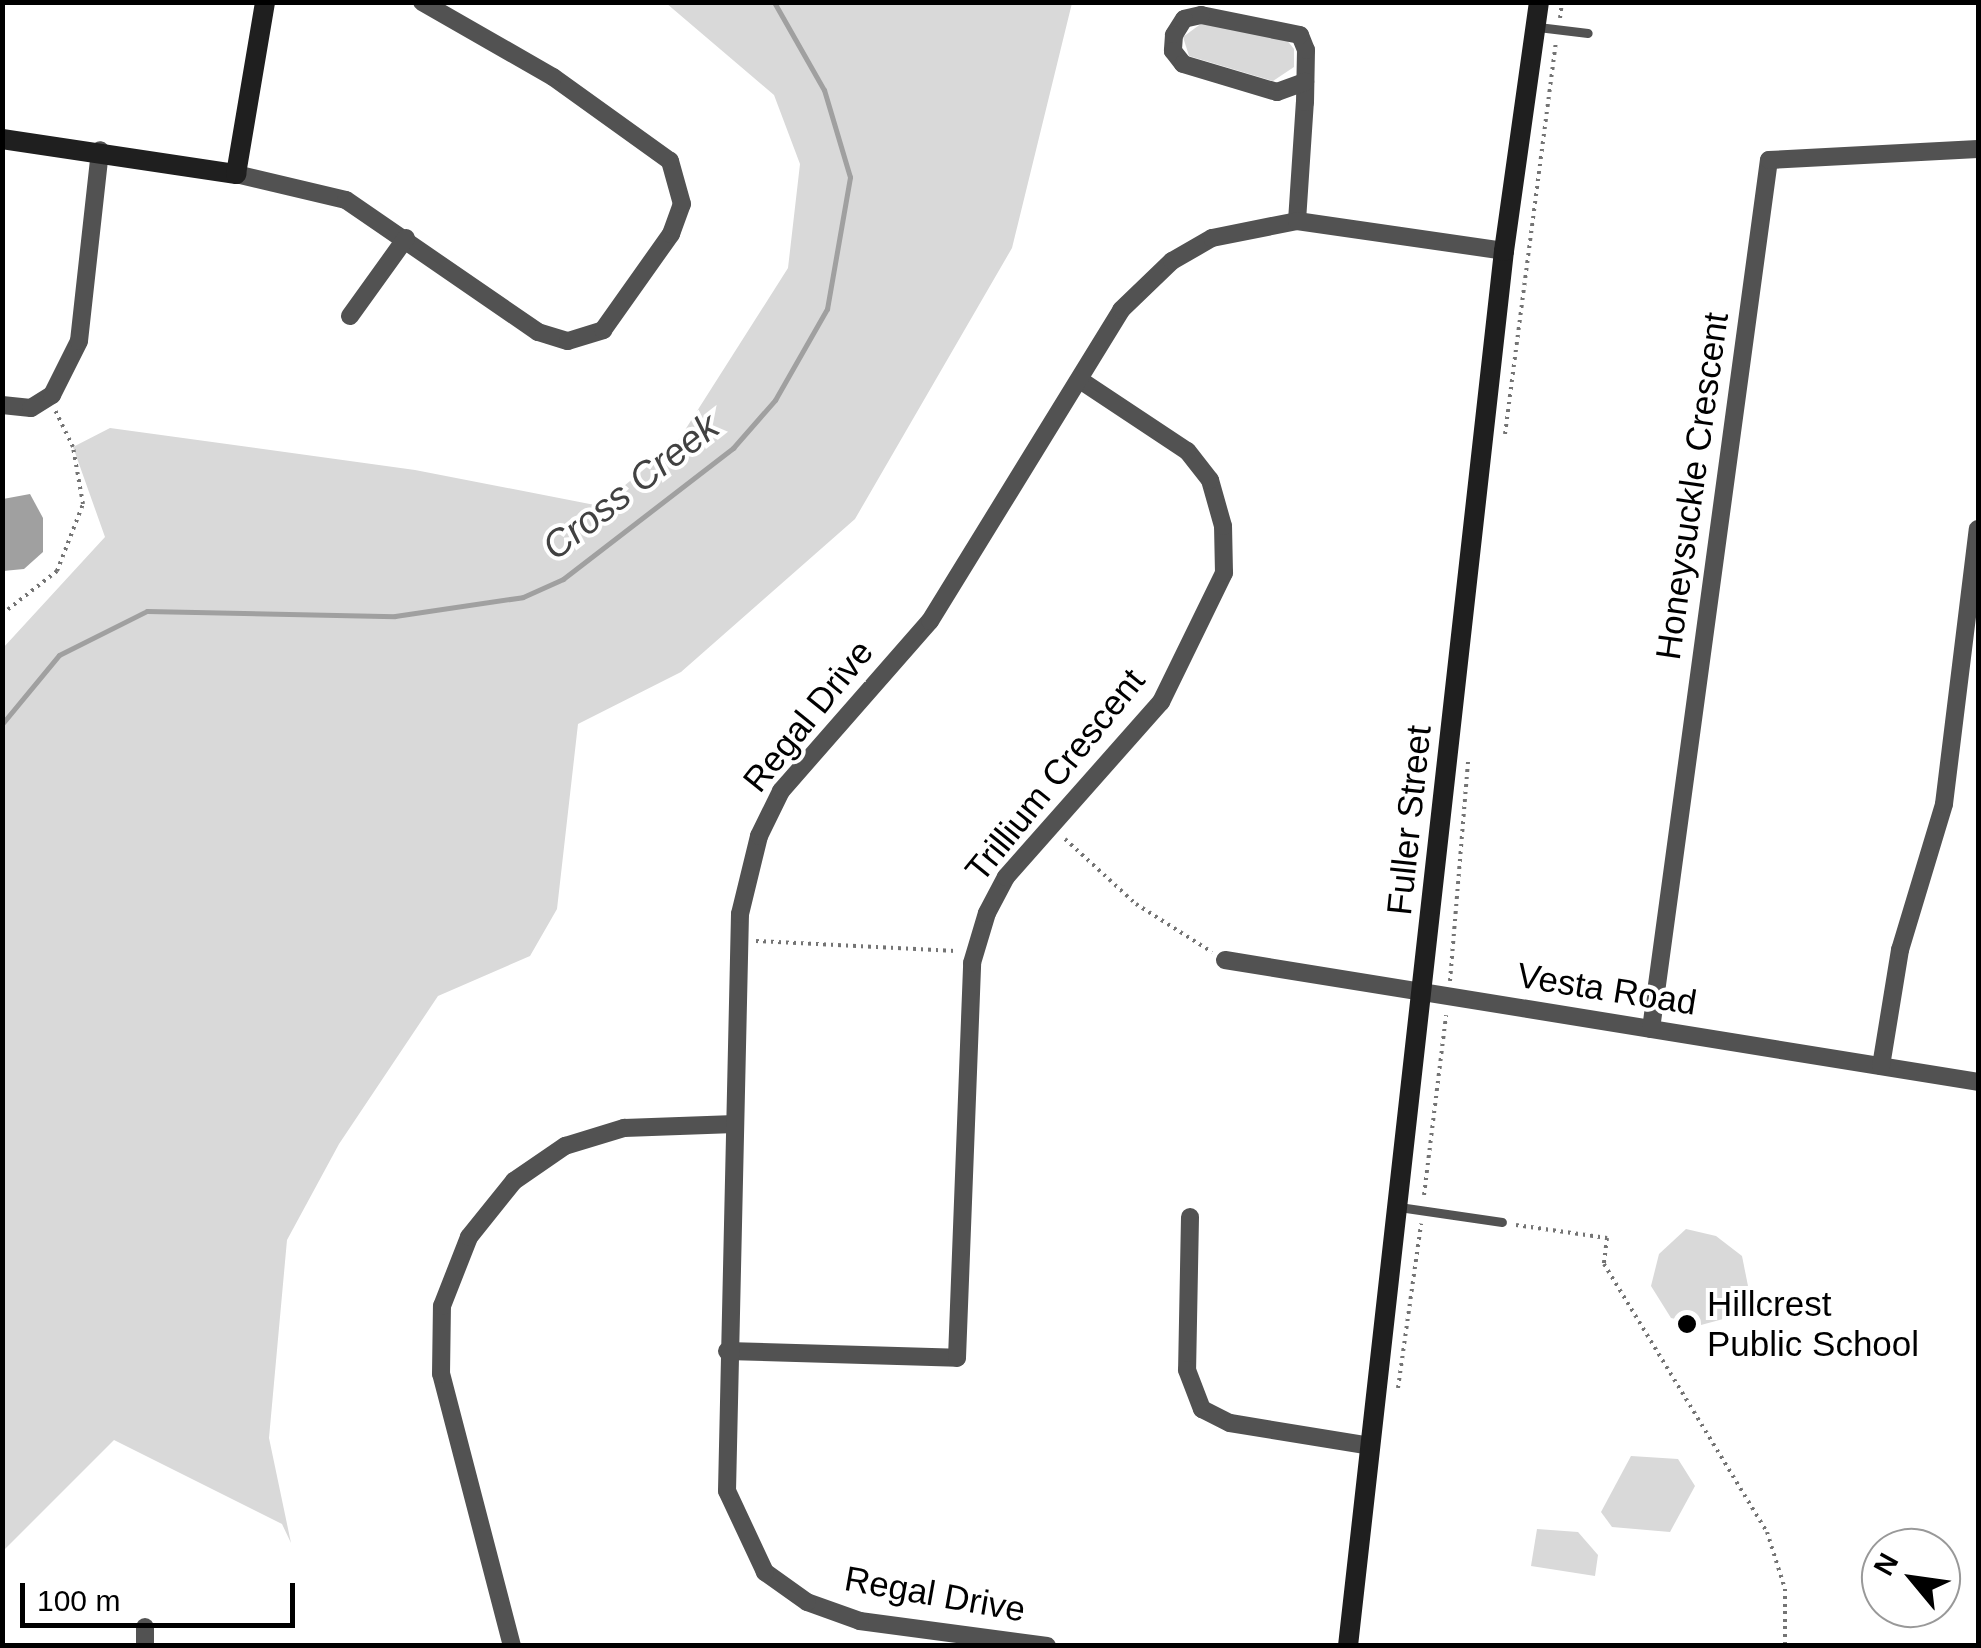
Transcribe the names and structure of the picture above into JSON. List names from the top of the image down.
{
  "streets": {
    "street": [
      "Honeysuckle Crescent",
      "Regal Drive",
      "Trillium Crescent",
      "Fuller Street",
      "Vesta Road"
    ]
  },
  "crossings": [
    ["Honeysuckle Crescent", "Vesta Road"],
    ["Regal Drive", "Trillium Crescent"],
    ["Regal Drive", "Fuller Street"],
    ["Fuller Street", "Vesta Road"]
  ],
  "water": ["Cross Creek"],
  "places": ["Hillcrest Public School"],
  "scale_bar": "100 m",
  "north": "top left"
}
